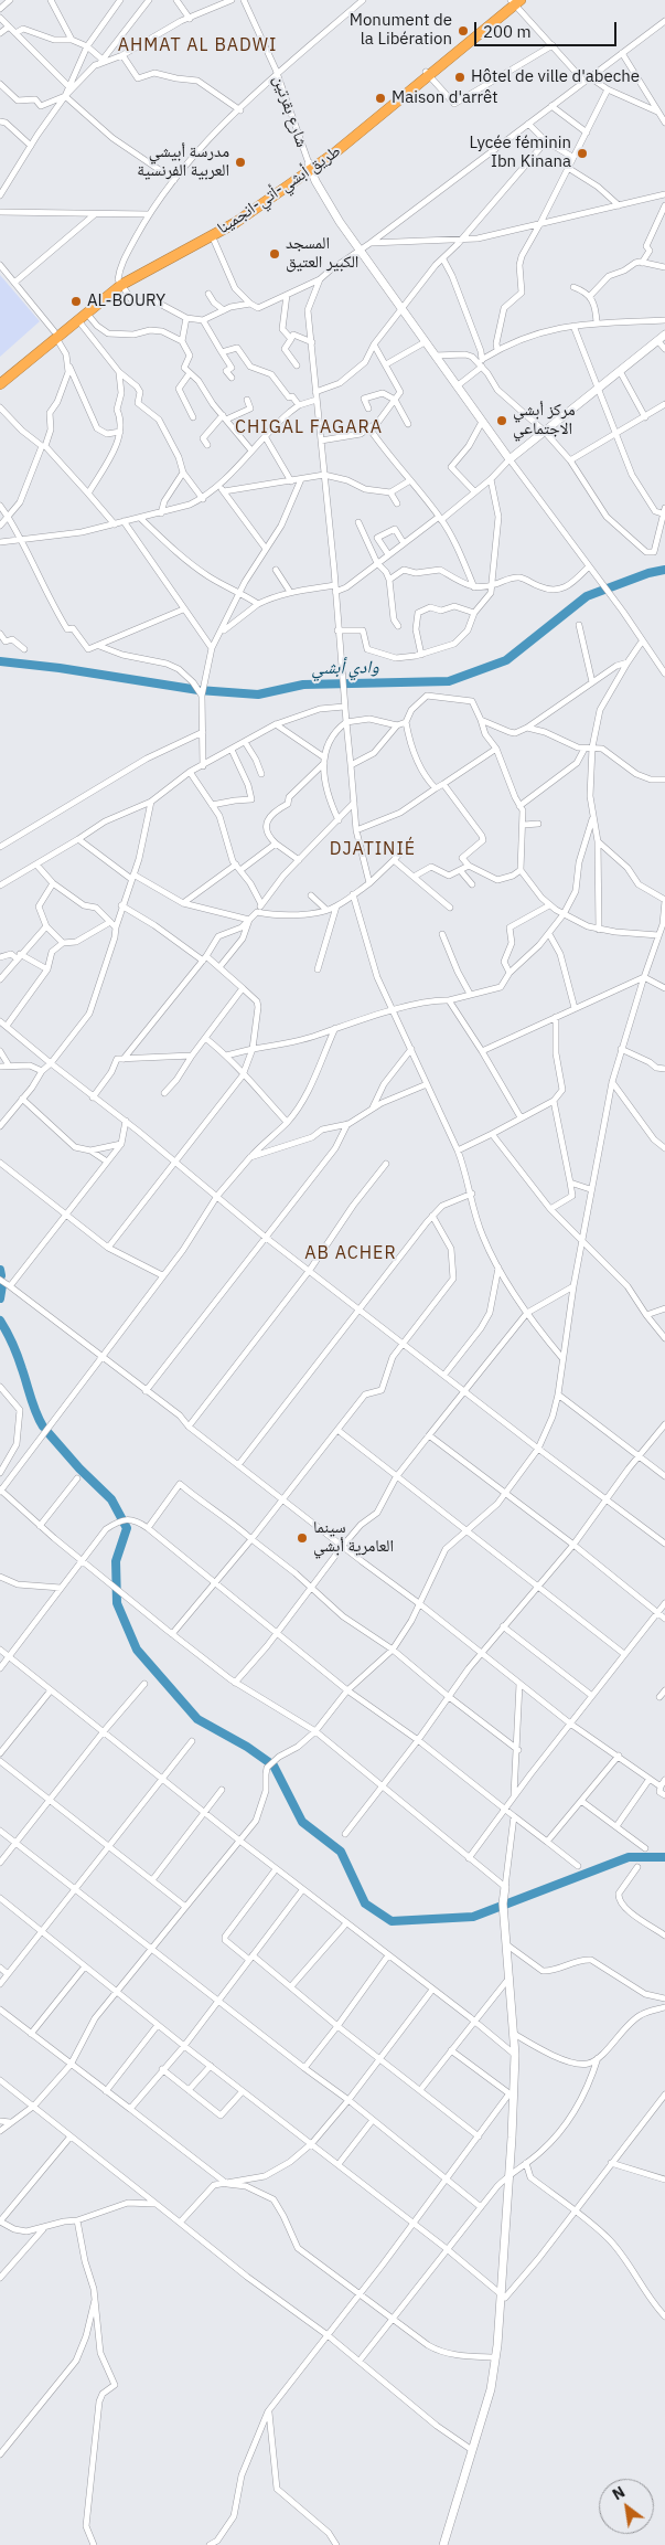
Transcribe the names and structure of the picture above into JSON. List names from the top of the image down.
{
  "streets": {
    "highway": ["طريق أبشي-أتي-انجمينا"],
    "street": ["شارع بقرتين"]
  },
  "crossings": [
    ["شارع بقرتين", "طريق أبشي-أتي-انجمينا"]
  ],
  "districts": [
    "AHMAT AL BADWI",
    "CHIGAL FAGARA",
    "DJATINIÉ",
    "AB ACHER"
  ],
  "water": ["وادي أبشي"],
  "places": [
    "Monument de la Libération",
    "Hôtel de ville d'abeche",
    "Maison d'arrêt",
    "Lycée féminin Ibn Kinana",
    "مدرسة أبيشي العربية الفرنسية",
    "المسجد الكبير العتيق",
    "AL-BOURY",
    "مركز أبشي الاجتماعي",
    "سينما العامرية أبشي"
  ],
  "scale_bar": "200 m",
  "north": "top left"
}
